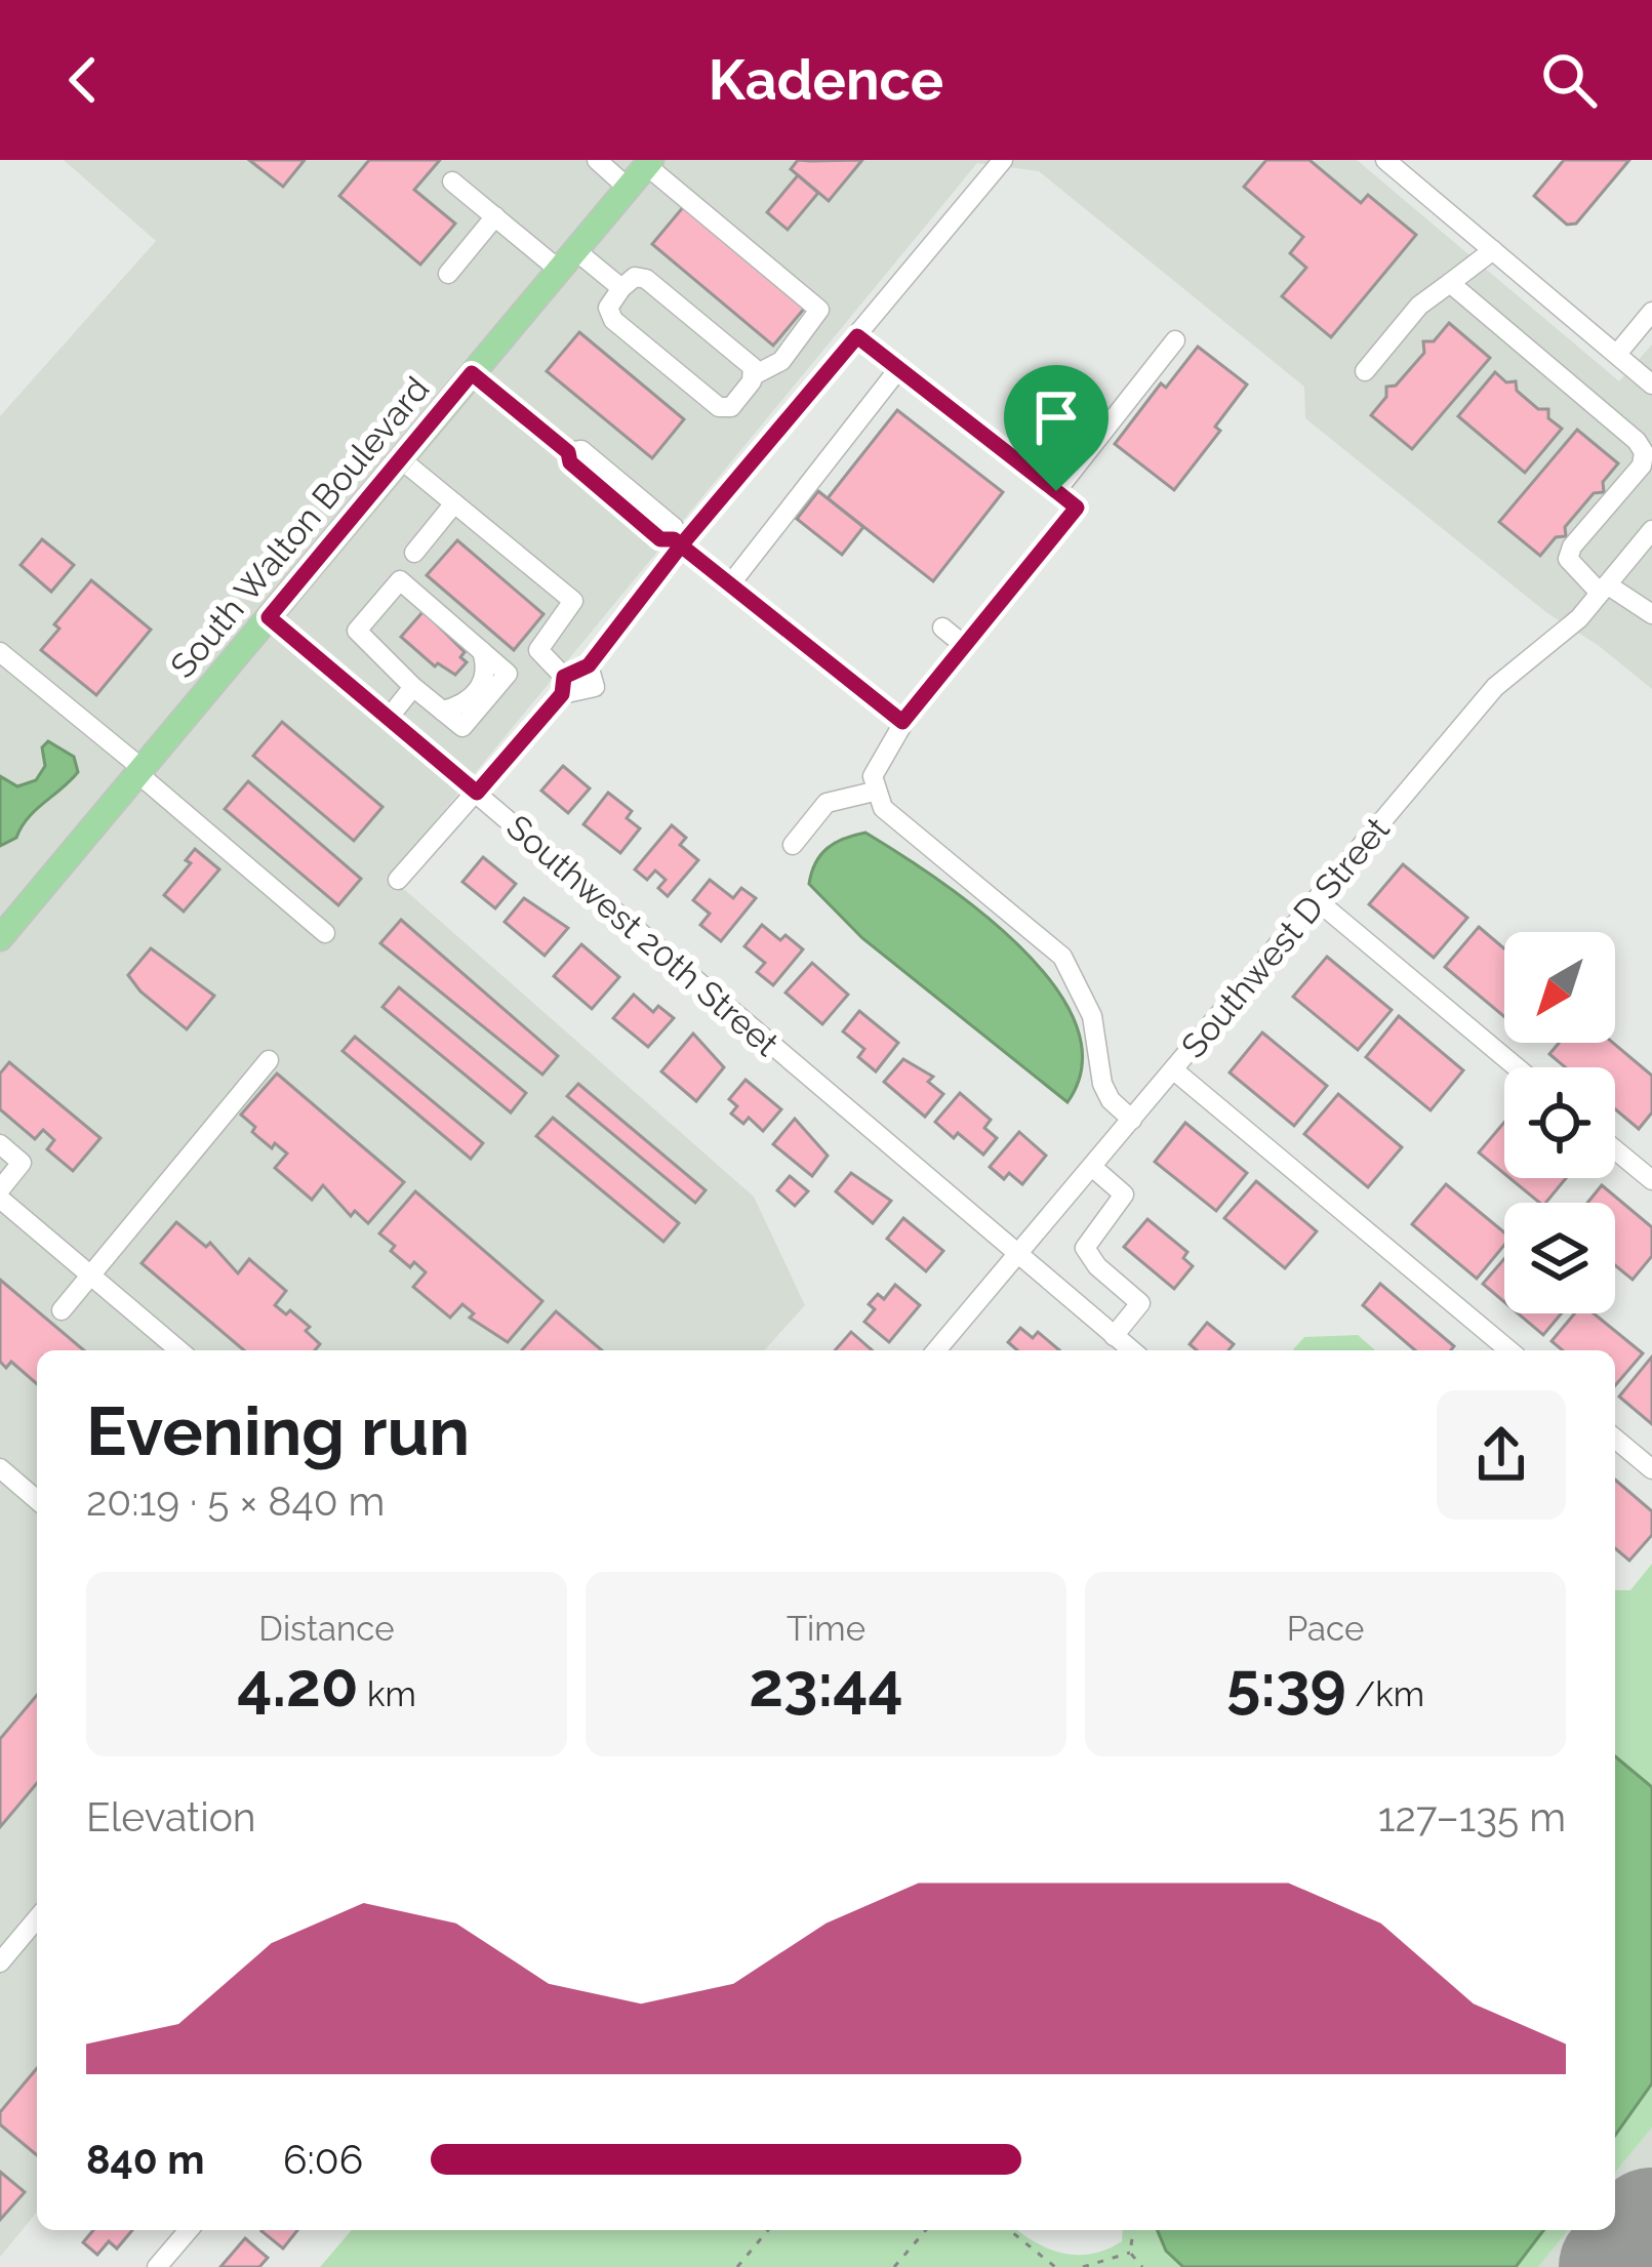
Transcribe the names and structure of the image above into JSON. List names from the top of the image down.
{
  "streets": {
    "main road": ["South Walton Boulevard"],
    "street": ["Southwest 20th Street", "Southwest D Street"]
  },
  "crossings": [
    ["South Walton Boulevard", "Southwest 20th Street"],
    ["Southwest 20th Street", "Southwest D Street"]
  ],
  "north": "bottom left",
  "page": {
    "header": "Kadence",
    "heading": ["Evening run", "20:19 · 5 × 840 m"],
    "stats": [
      ["Distance", "4.20 km"],
      ["Time", "23:44"],
      ["Pace", "5:39 /km"]
    ],
    "chart": ["Elevation", "127–135 m"],
    "list": [
      {
        "name": "840 m",
        "note": "6:06"
      }
    ]
  }
}
